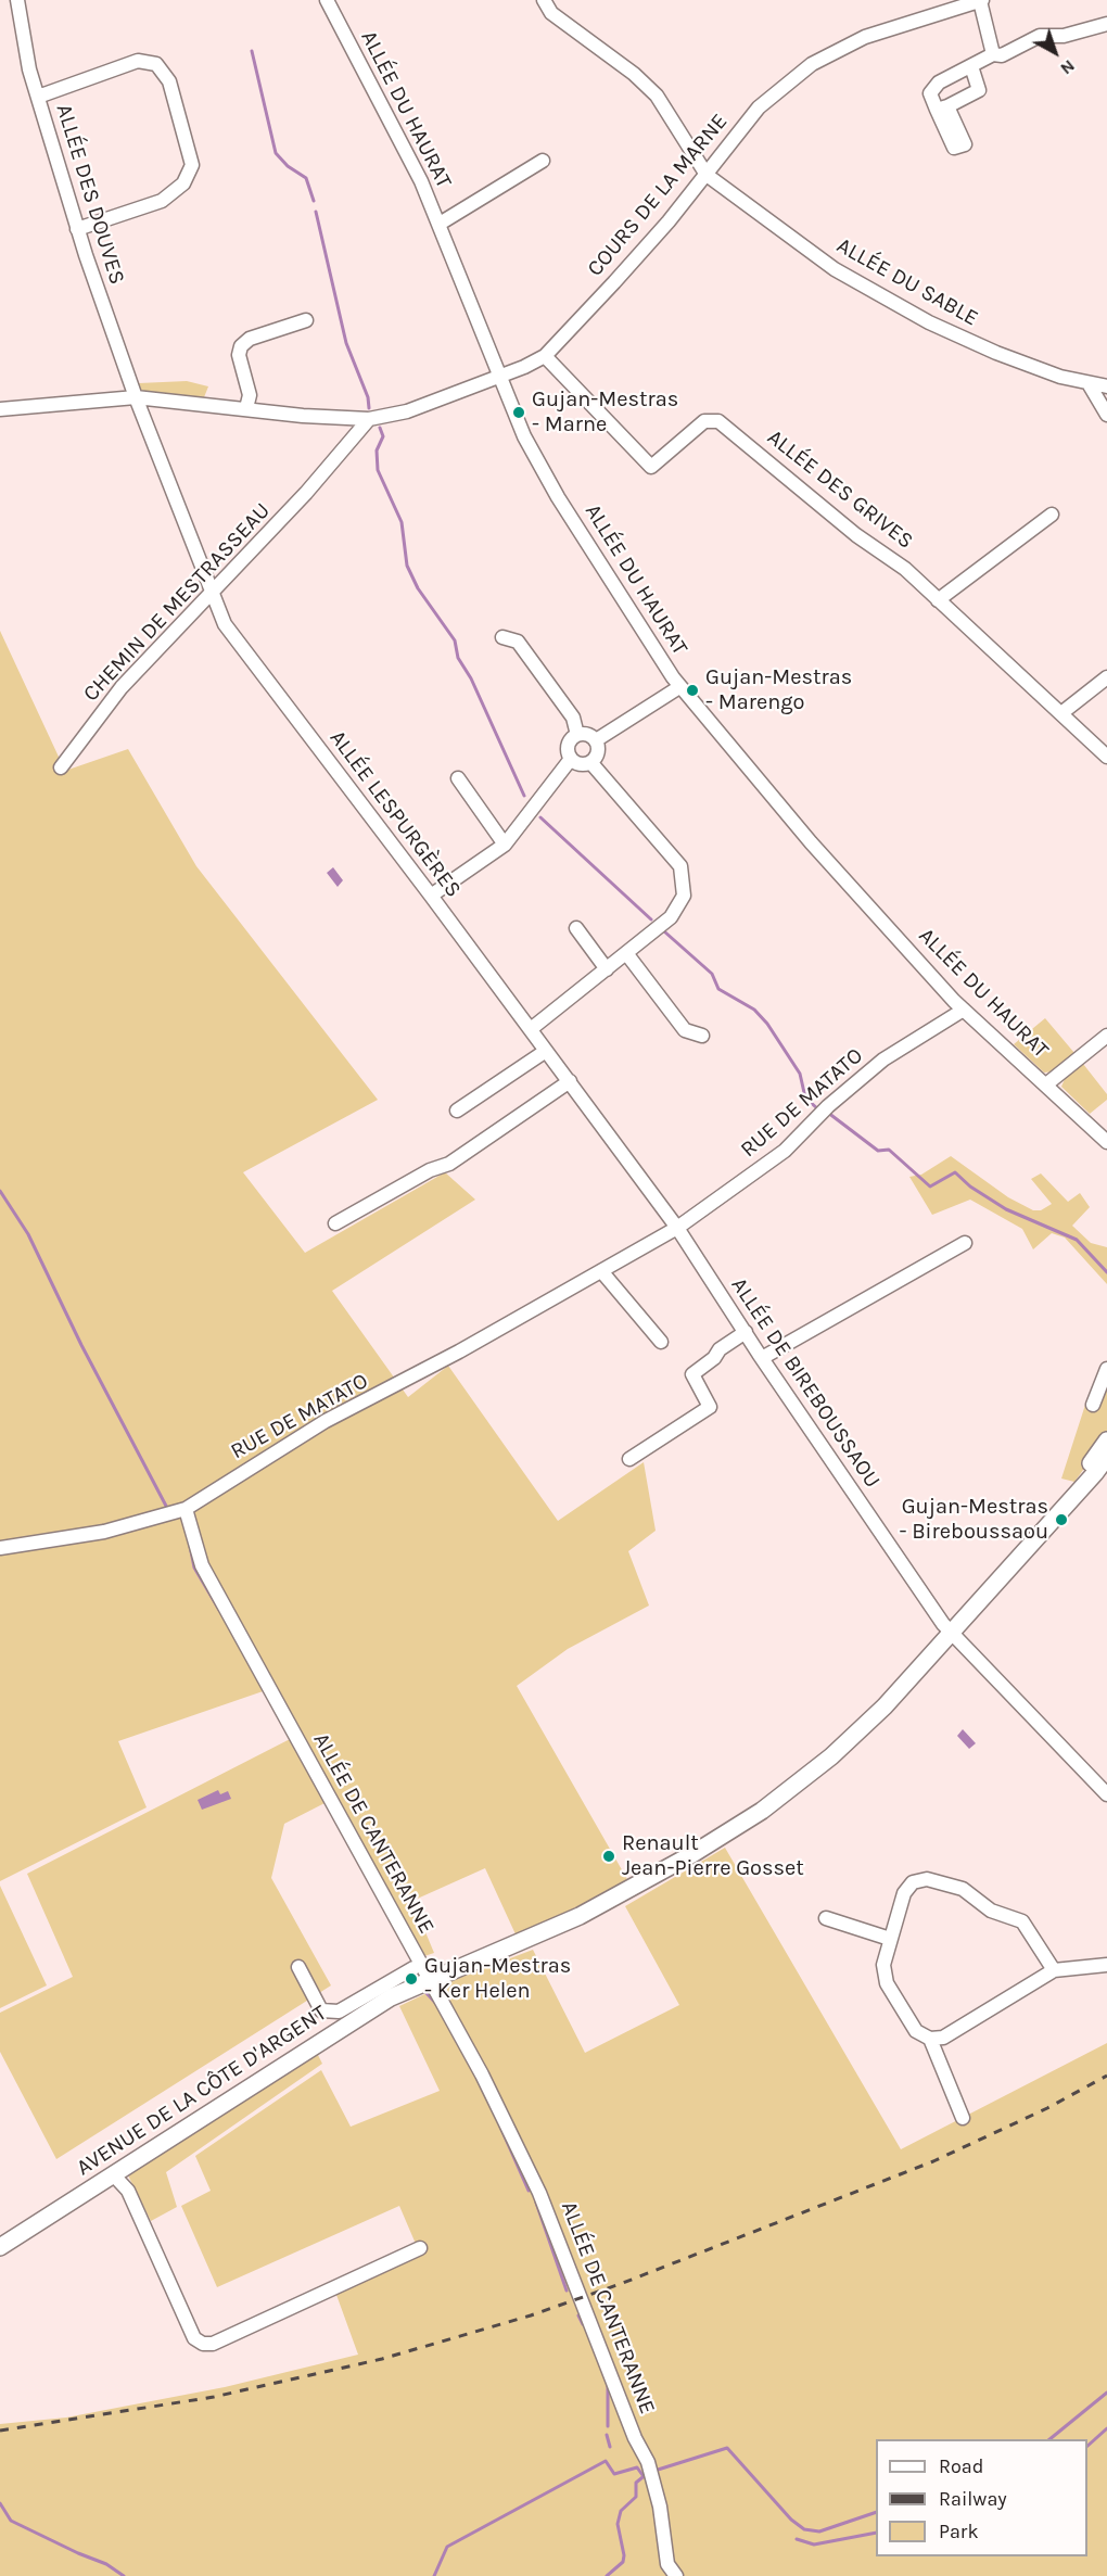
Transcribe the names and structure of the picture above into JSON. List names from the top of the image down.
{
  "streets": {
    "main road": ["AVENUE DE LA CÔTE D'ARGENT"],
    "street": [
      "ALLÉE DU HAURAT",
      "ALLÉE DES DOUVES",
      "COURS DE LA MARNE",
      "ALLÉE DU SABLE",
      "ALLÉE DES GRIVES",
      "CHEMIN DE MESTRASSEAU",
      "ALLÉE LESPURGÈRES",
      "RUE DE MATATO",
      "ALLÉE DE BIREBOUSSAOU",
      "ALLÉE DE CANTERANNE"
    ]
  },
  "crossings": [
    ["ALLÉE DU HAURAT", "COURS DE LA MARNE"],
    ["ALLÉE DU HAURAT", "RUE DE MATATO"],
    ["ALLÉE DES DOUVES", "COURS DE LA MARNE"],
    ["ALLÉE DES DOUVES", "ALLÉE LESPURGÈRES"],
    ["COURS DE LA MARNE", "ALLÉE DU SABLE"],
    ["COURS DE LA MARNE", "ALLÉE DES GRIVES"],
    ["COURS DE LA MARNE", "CHEMIN DE MESTRASSEAU"],
    ["COURS DE LA MARNE", "ALLÉE LESPURGÈRES"],
    ["CHEMIN DE MESTRASSEAU", "ALLÉE LESPURGÈRES"],
    ["ALLÉE LESPURGÈRES", "RUE DE MATATO"],
    ["ALLÉE LESPURGÈRES", "ALLÉE DE BIREBOUSSAOU"],
    ["RUE DE MATATO", "ALLÉE DE BIREBOUSSAOU"],
    ["RUE DE MATATO", "ALLÉE DE CANTERANNE"],
    ["ALLÉE DE BIREBOUSSAOU", "AVENUE DE LA CÔTE D'ARGENT"],
    ["ALLÉE DE CANTERANNE", "AVENUE DE LA CÔTE D'ARGENT"]
  ],
  "places": [
    "Gujan-Mestras - Marne",
    "Gujan-Mestras - Marengo",
    "Gujan-Mestras - Bireboussaou",
    "Renault Jean-Pierre Gosset",
    "Gujan-Mestras - Ker Helen"
  ],
  "legend": ["Road", "Railway", "Park"],
  "north": "bottom right"
}
